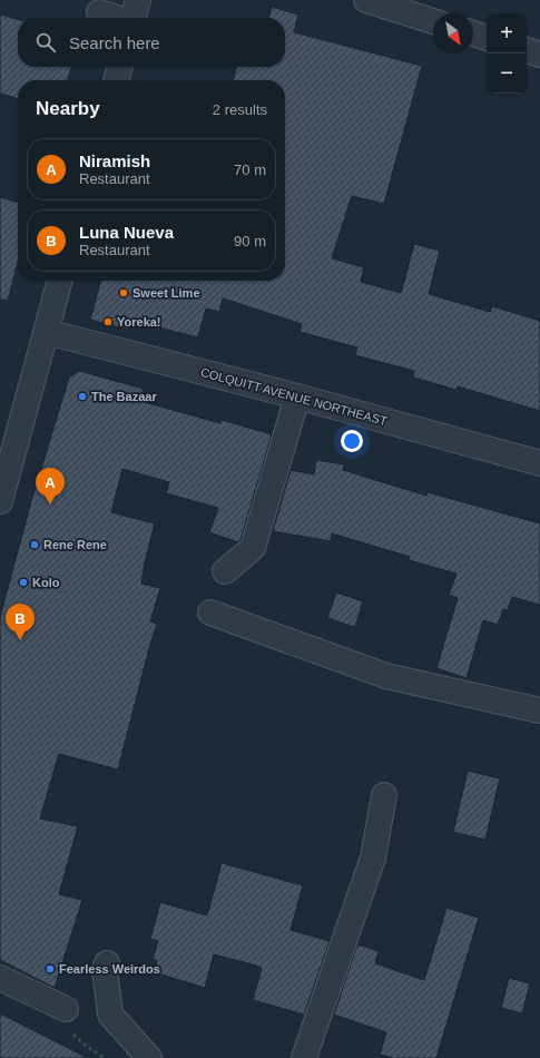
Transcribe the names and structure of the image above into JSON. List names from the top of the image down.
{
  "streets": {
    "street": ["COLQUITT AVENUE NORTHEAST"]
  },
  "places": [
    "Sweet Lime",
    "Yoreka!",
    "The Bazaar",
    "Rene Rene",
    "Kolo",
    "Fearless Weirdos"
  ],
  "north": "bottom right",
  "page": {
    "map_buttons": ["+", "−"],
    "search": "Search here",
    "heading": ["Nearby", "2 results"],
    "list": [
      {
        "mark": "A",
        "name": "Niramish",
        "note": "Restaurant",
        "value": "70 m"
      },
      {
        "mark": "B",
        "name": "Luna Nueva",
        "note": "Restaurant",
        "value": "90 m"
      }
    ],
    "pins": ["A", "B"]
  }
}
